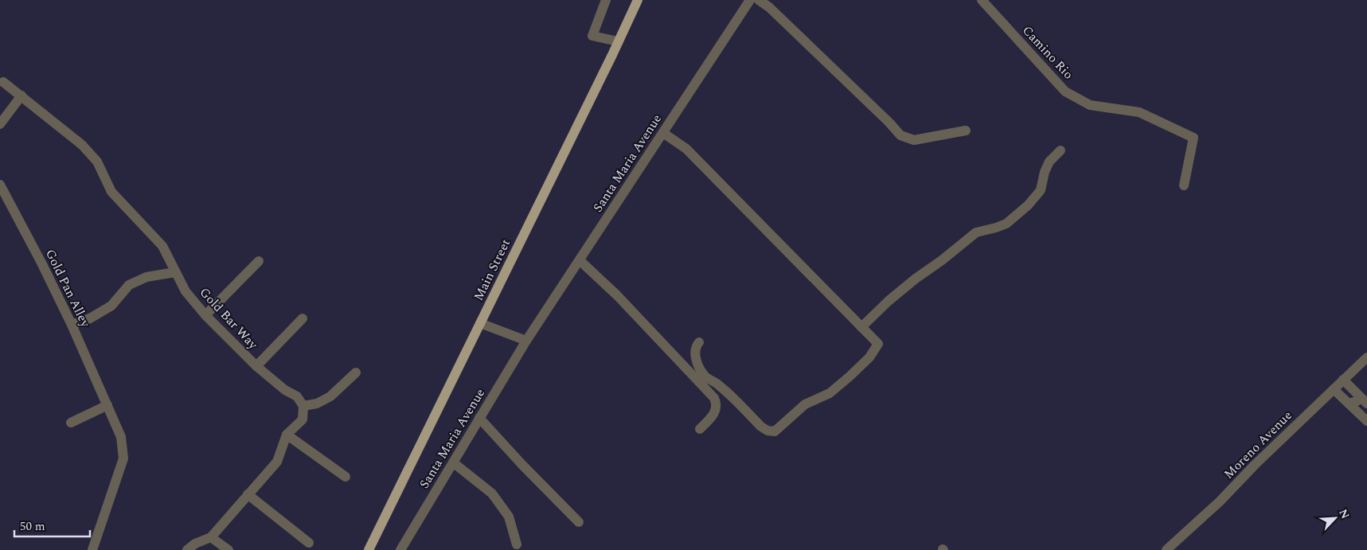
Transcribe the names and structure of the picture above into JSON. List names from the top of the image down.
{
  "streets": {
    "main road": ["Main Street"],
    "street": [
      "Camino Rio",
      "Santa Maria Avenue",
      "Gold Pan Alley",
      "Gold Bar Way",
      "Moreno Avenue"
    ]
  },
  "scale_bar": "50 m",
  "north": "top right"
}
